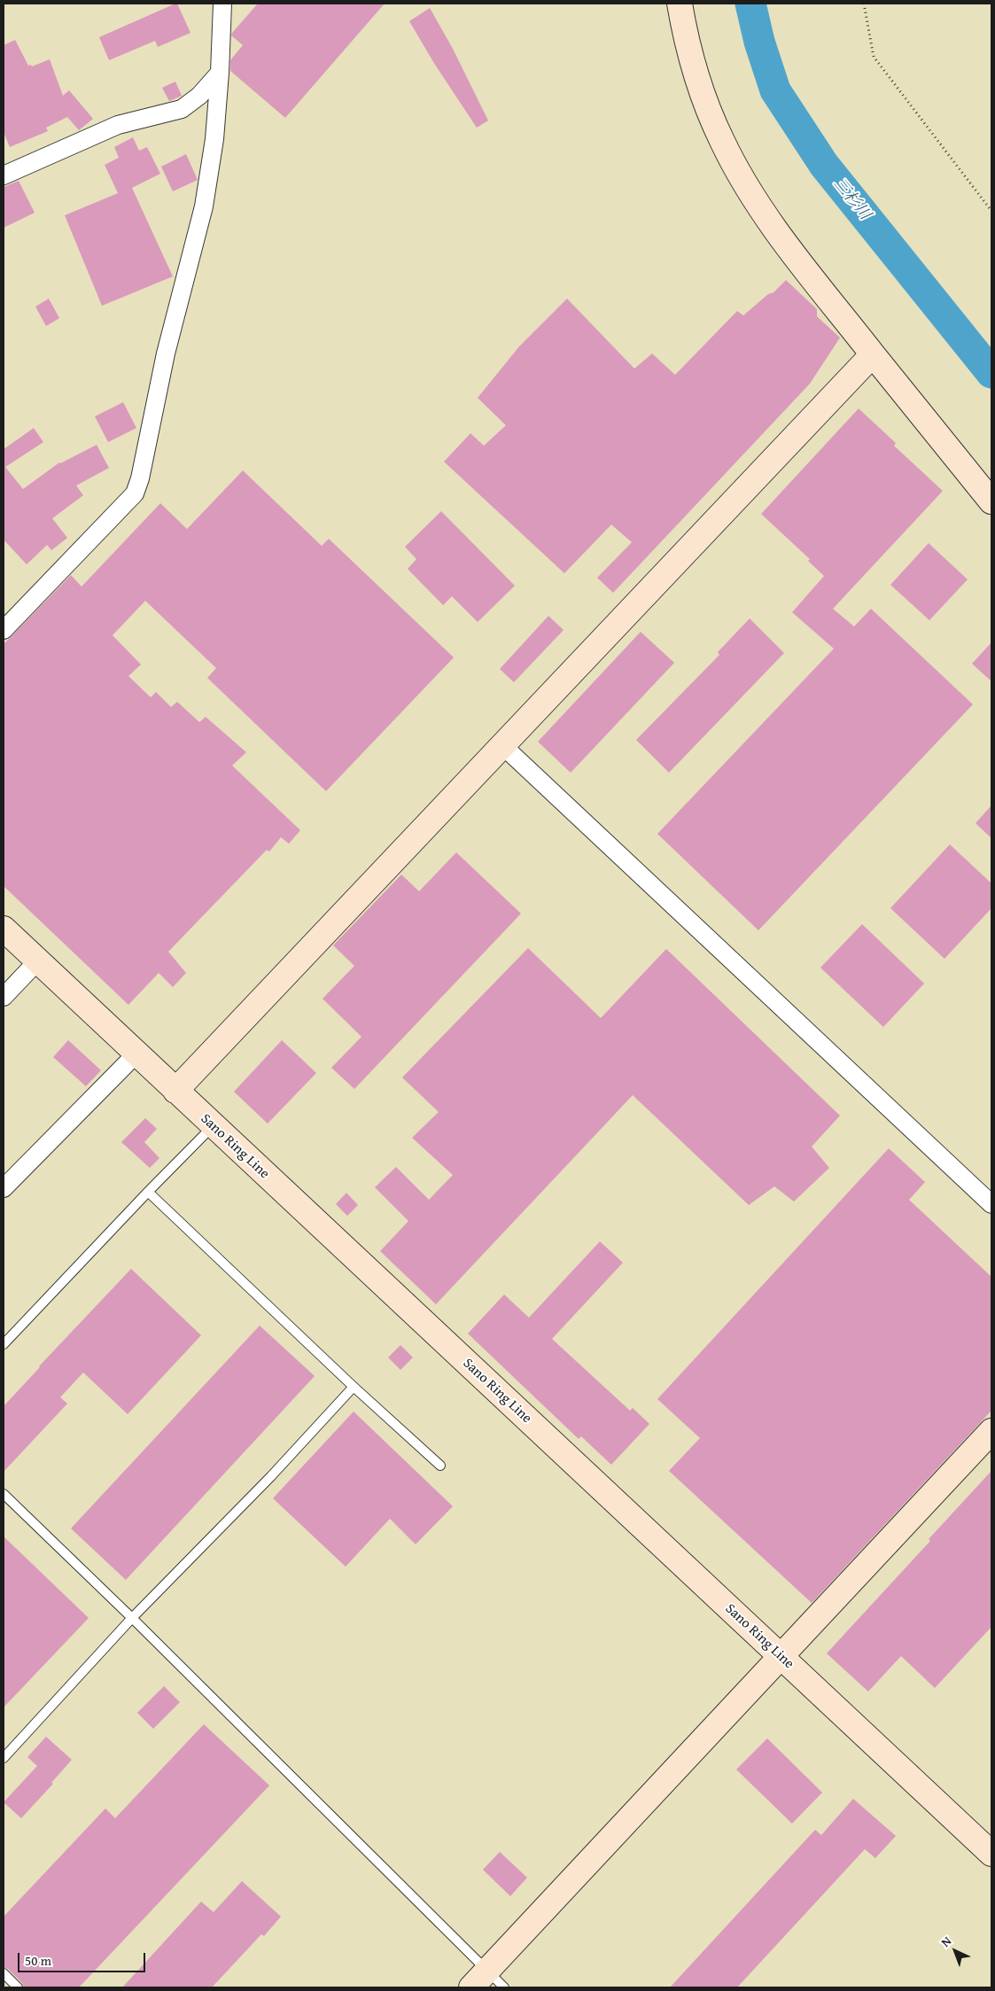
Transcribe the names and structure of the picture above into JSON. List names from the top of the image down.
{
  "streets": {
    "street": ["Sano Ring Line"]
  },
  "water": ["三杉川"],
  "scale_bar": "50 m",
  "north": "top left"
}
